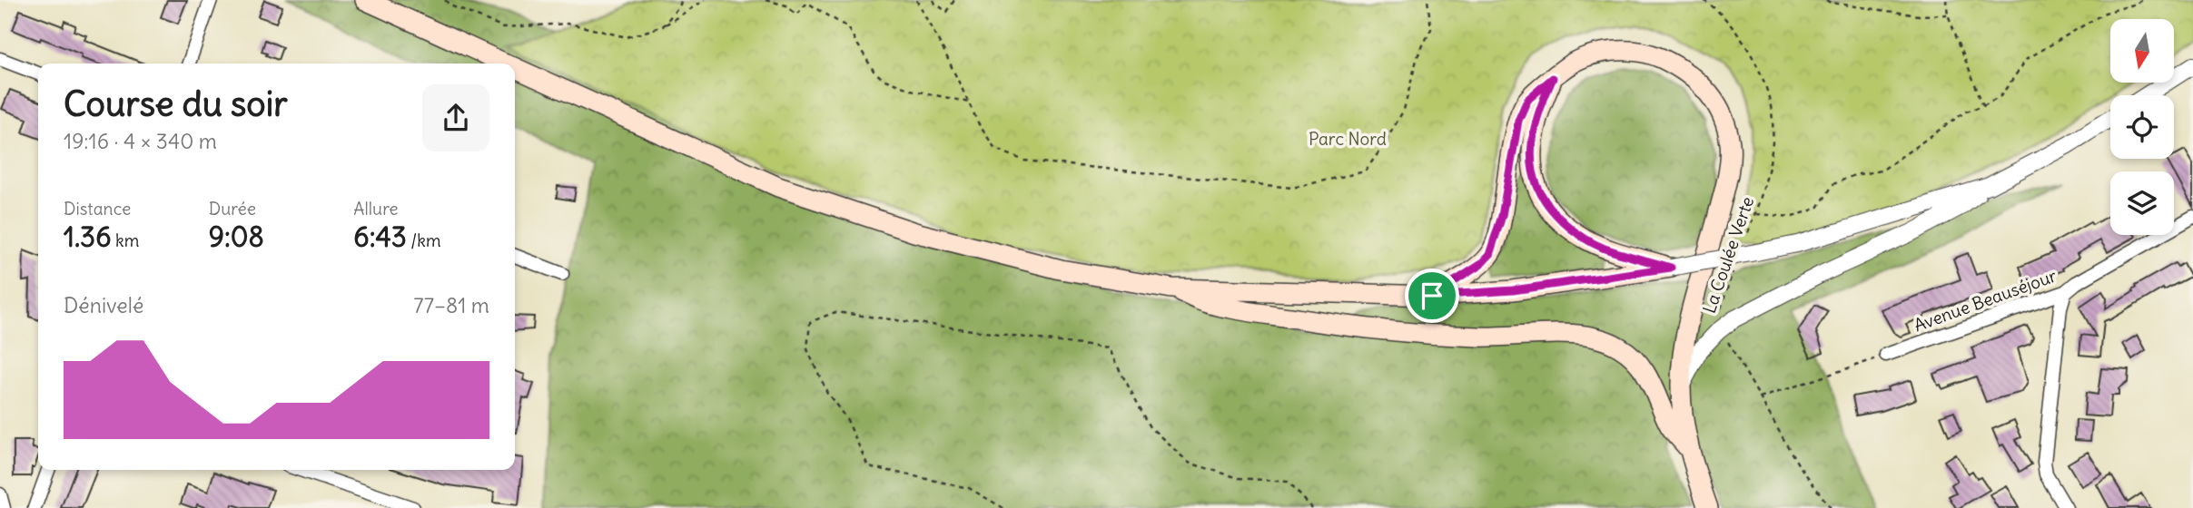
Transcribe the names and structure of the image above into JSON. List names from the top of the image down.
{
  "streets": {
    "street": ["Avenue Beauséjour"],
    "path": ["La Coulée Verte"]
  },
  "parks": ["Parc Nord"],
  "north": "bottom",
  "page": {
    "heading": ["Course du soir", "19:16 · 4 × 340 m"],
    "stats": [
      ["Distance", "1.36 km"],
      ["Durée", "9:08"],
      ["Allure", "6:43 /km"]
    ],
    "chart": ["Dénivelé", "77–81 m"]
  }
}
